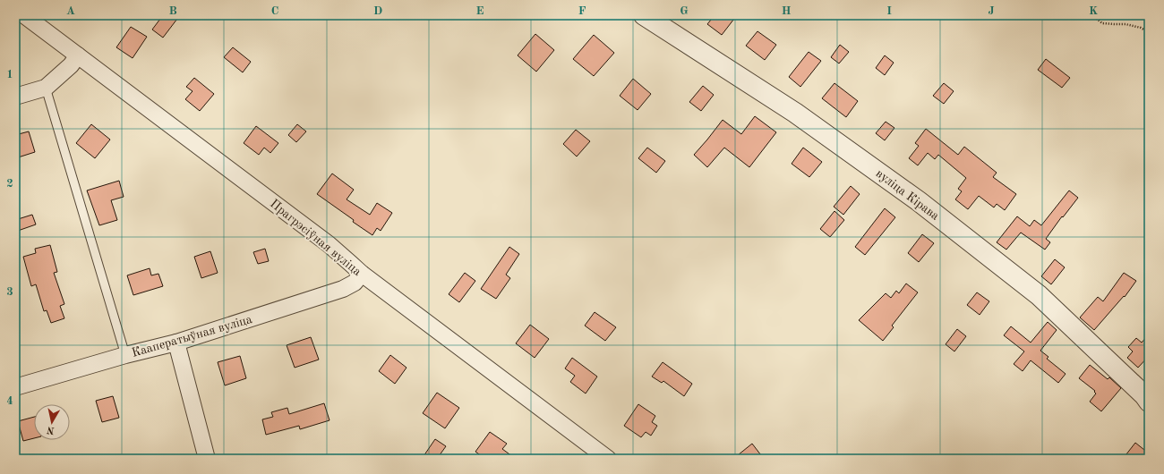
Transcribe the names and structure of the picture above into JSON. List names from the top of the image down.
{
  "streets": {
    "street": ["вуліца Кірава", "Прагрэсіўная вуліца", "Кааператыўная вуліца"]
  },
  "crossings": [
    ["Прагрэсіўная вуліца", "Кааператыўная вуліца"]
  ],
  "north": "bottom",
  "grid": {
    "columns": [
      "A",
      "B",
      "C",
      "D",
      "E",
      "F",
      "G",
      "H",
      "I",
      "J",
      "K"
    ],
    "rows": [
      "1",
      "2",
      "3",
      "4"
    ]
  }
}
